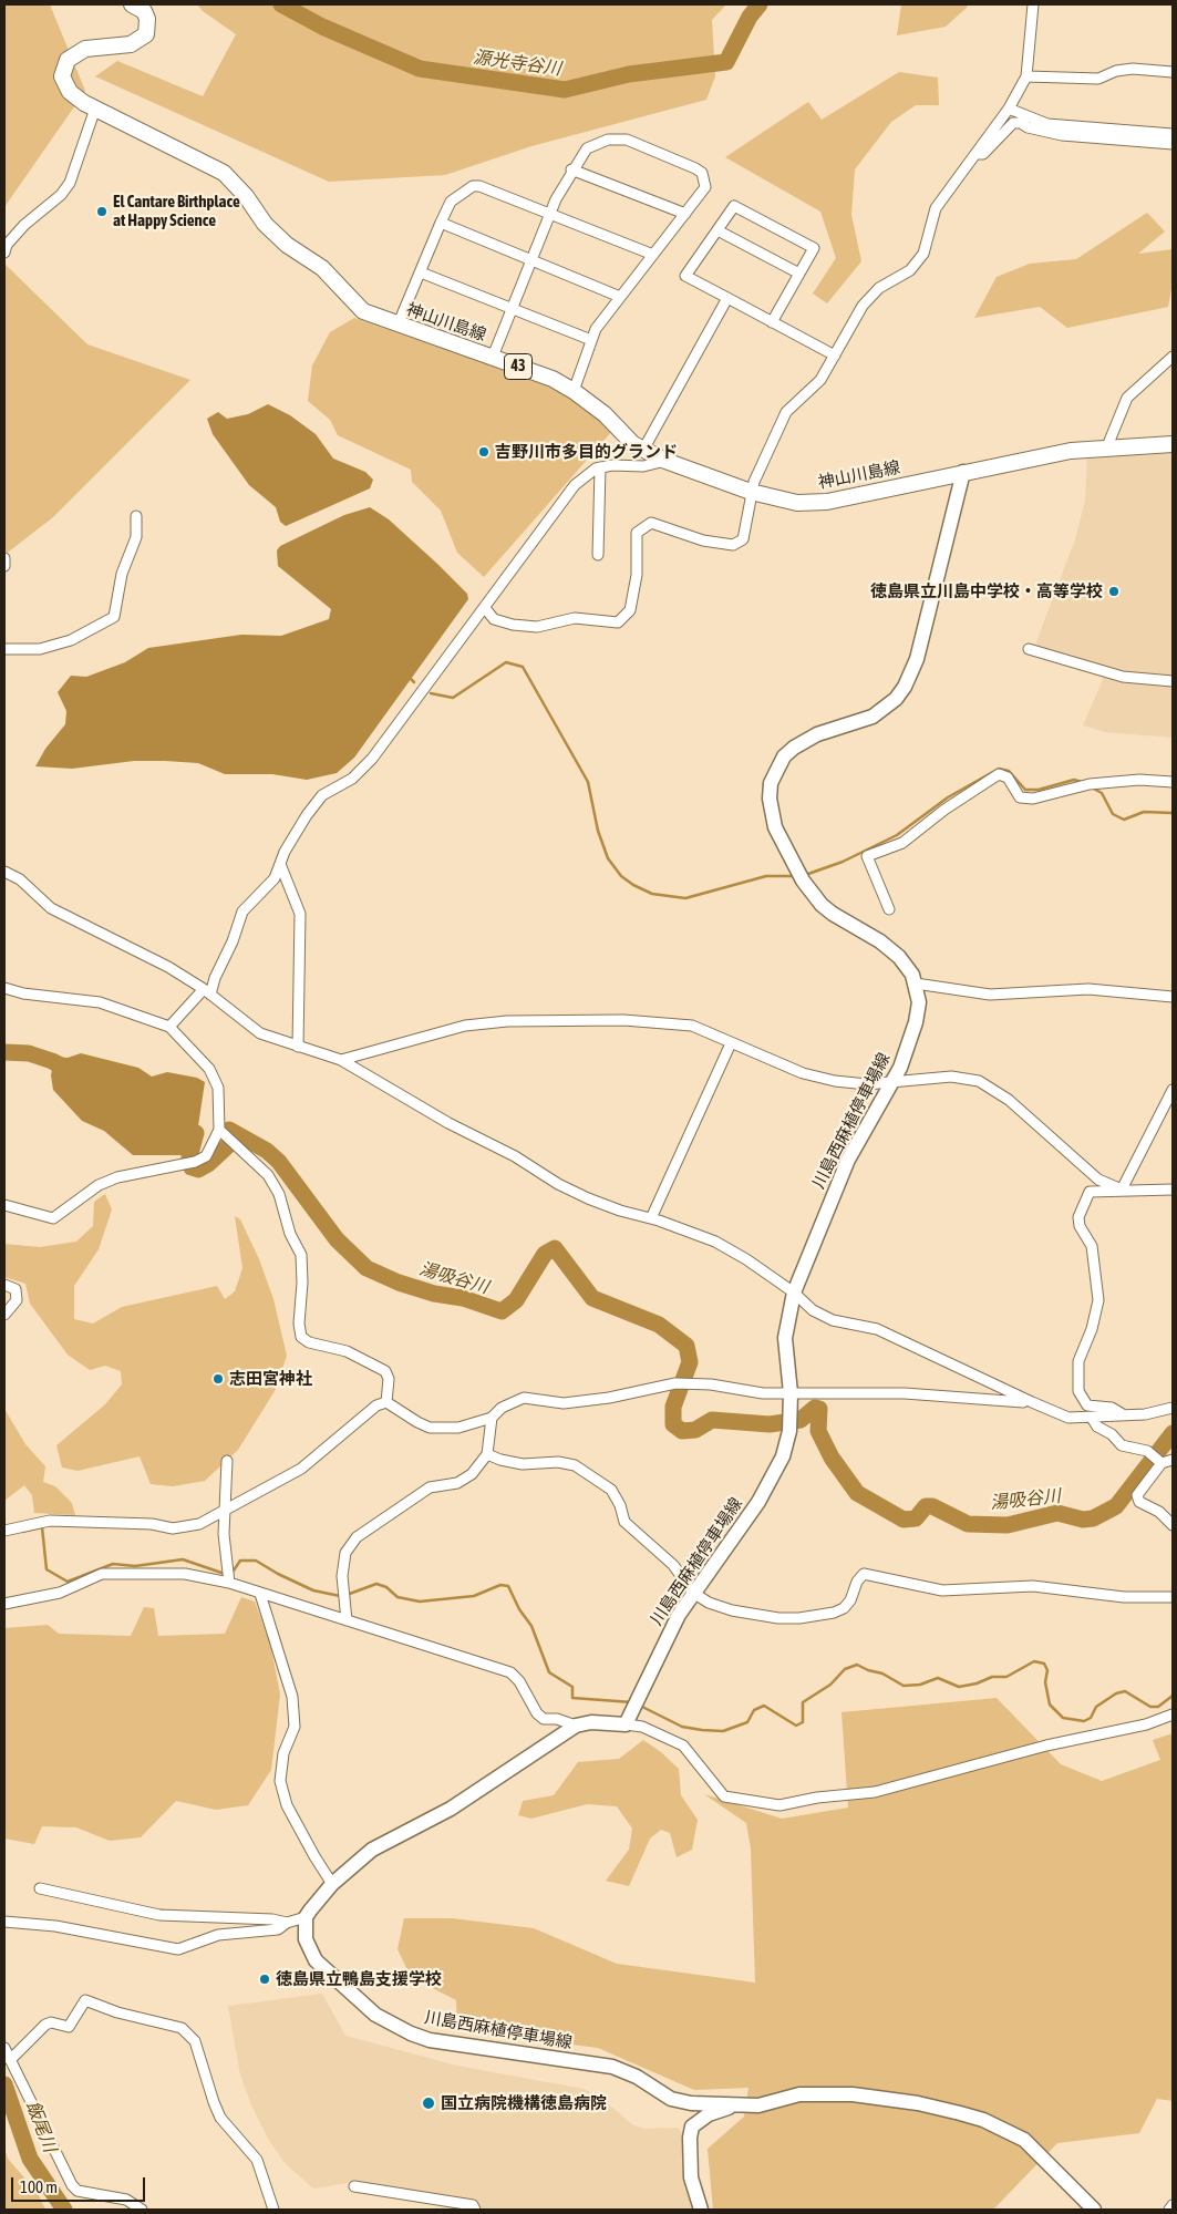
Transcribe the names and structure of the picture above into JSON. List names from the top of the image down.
{
  "streets": {
    "main road": ["神山川島線", "43", "川島西麻植停車場線"]
  },
  "crossings": [
    ["神山川島線", "川島西麻植停車場線"]
  ],
  "water": ["源光寺谷川", "湯吸谷川", "飯尾川"],
  "places": [
    "El Cantare Birthplace at Happy Science",
    "吉野川市多目的グランド",
    "徳島県立川島中学校・高等学校",
    "志田宮神社",
    "徳島県立鴨島支援学校",
    "国立病院機構徳島病院"
  ],
  "scale_bar": "100 m"
}
